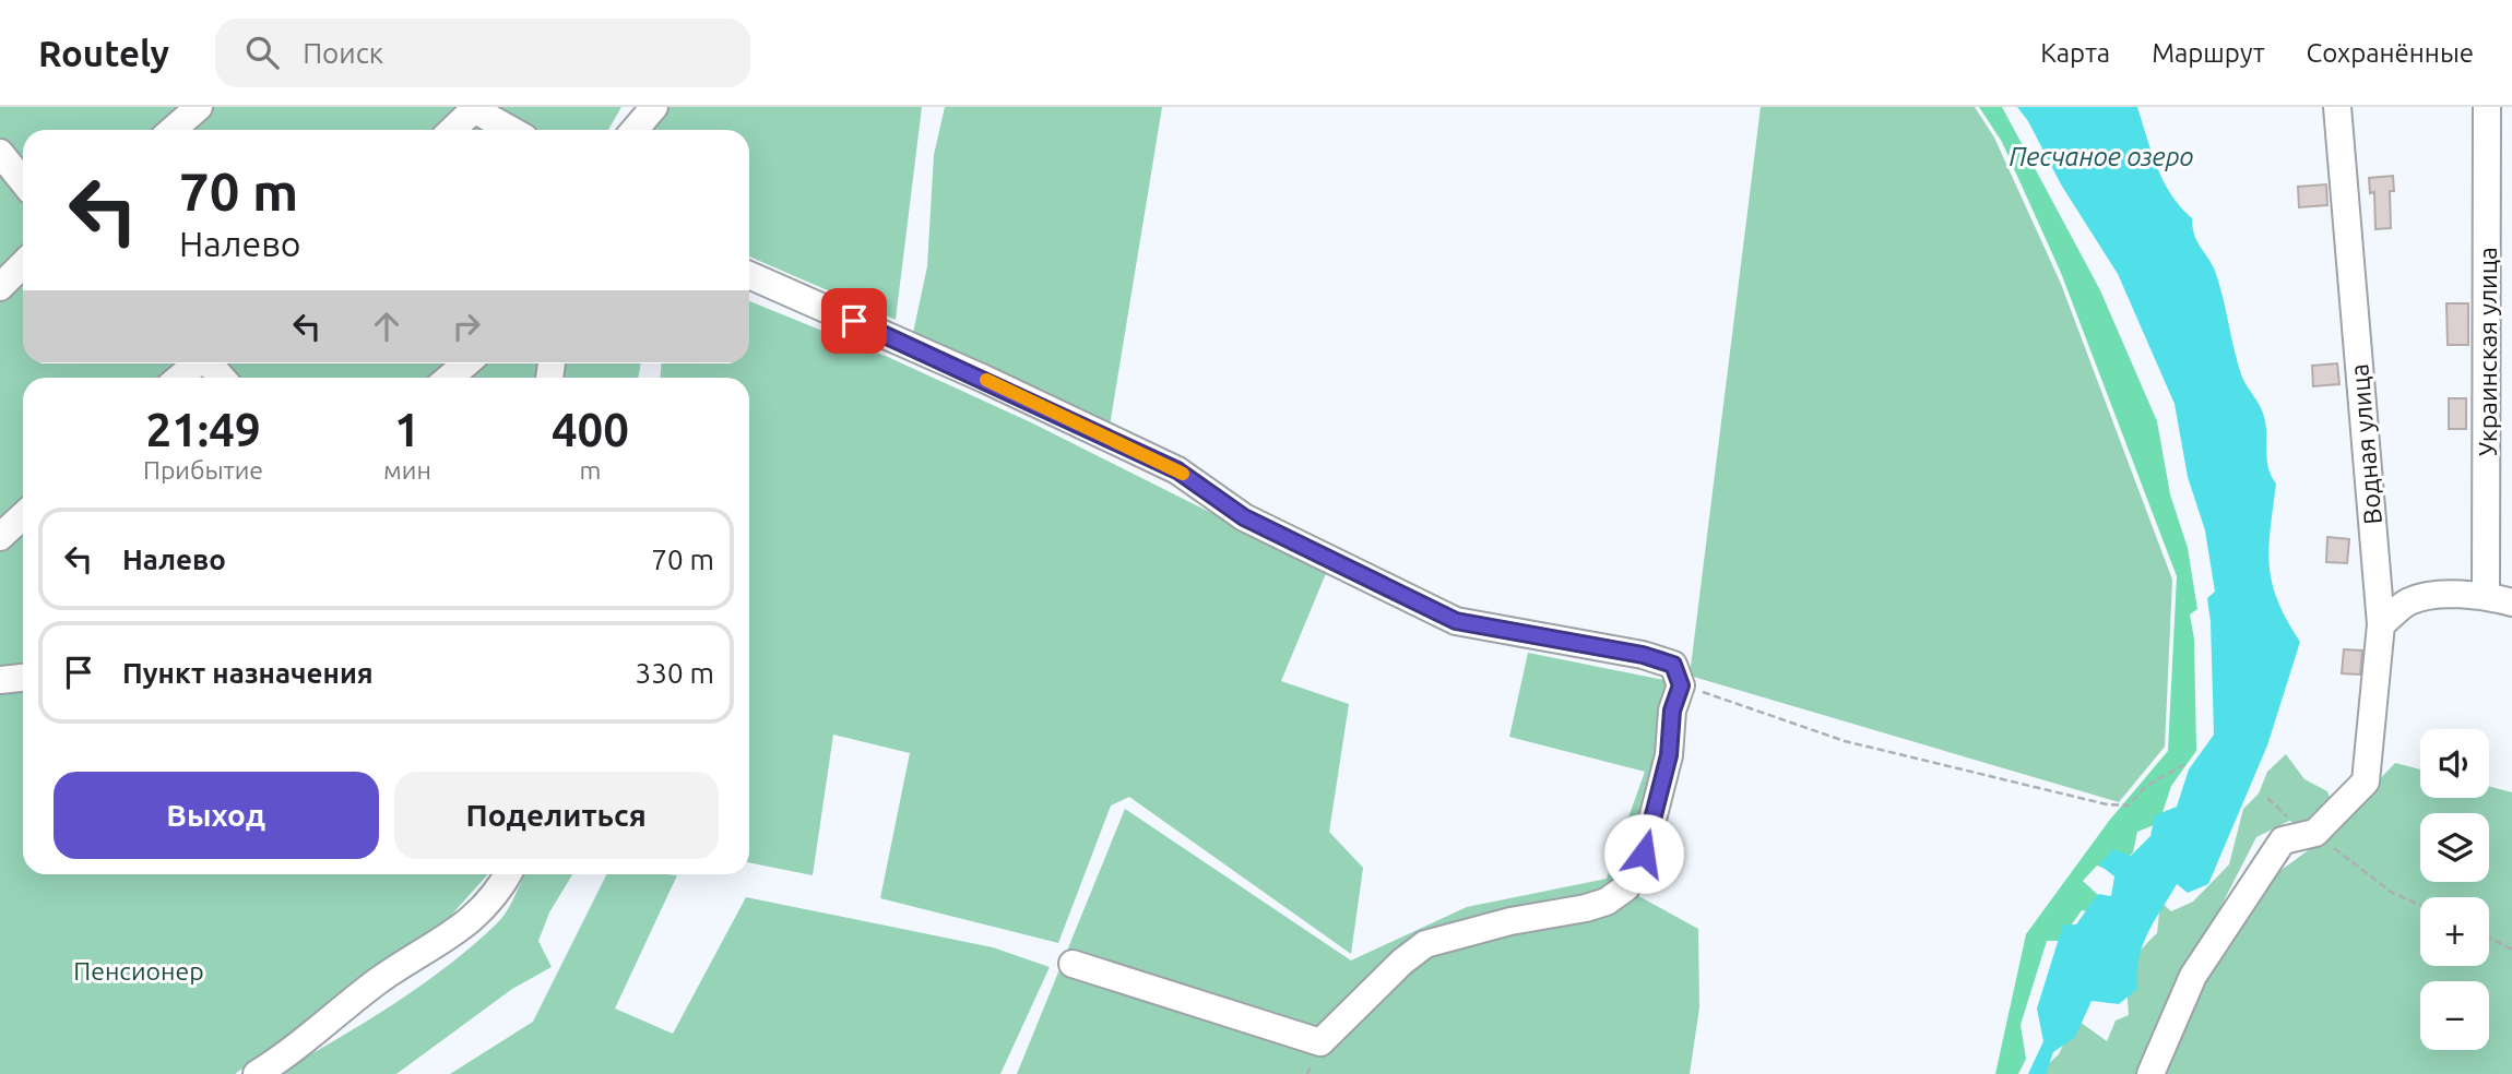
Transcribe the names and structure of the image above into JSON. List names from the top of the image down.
{
  "streets": {
    "street": ["Украинская улица", "Водная улица"]
  },
  "water": ["Песчаное озеро"],
  "parks": ["Пенсионер"],
  "page": {
    "header": "Routely",
    "search": "Поиск",
    "nav": ["Карта", "Маршрут", "Сохранённые"],
    "turn": ["70 m", "Налево"],
    "eta": [
      "21:49",
      "Прибытие",
      "1",
      "мин",
      "400",
      "m"
    ],
    "list": [
      {
        "name": "Налево",
        "value": "70 m"
      },
      {
        "name": "Пункт назначения",
        "value": "330 m"
      }
    ],
    "map_buttons": ["+", "−"],
    "buttons": ["Выход", "Поделиться"]
  }
}
